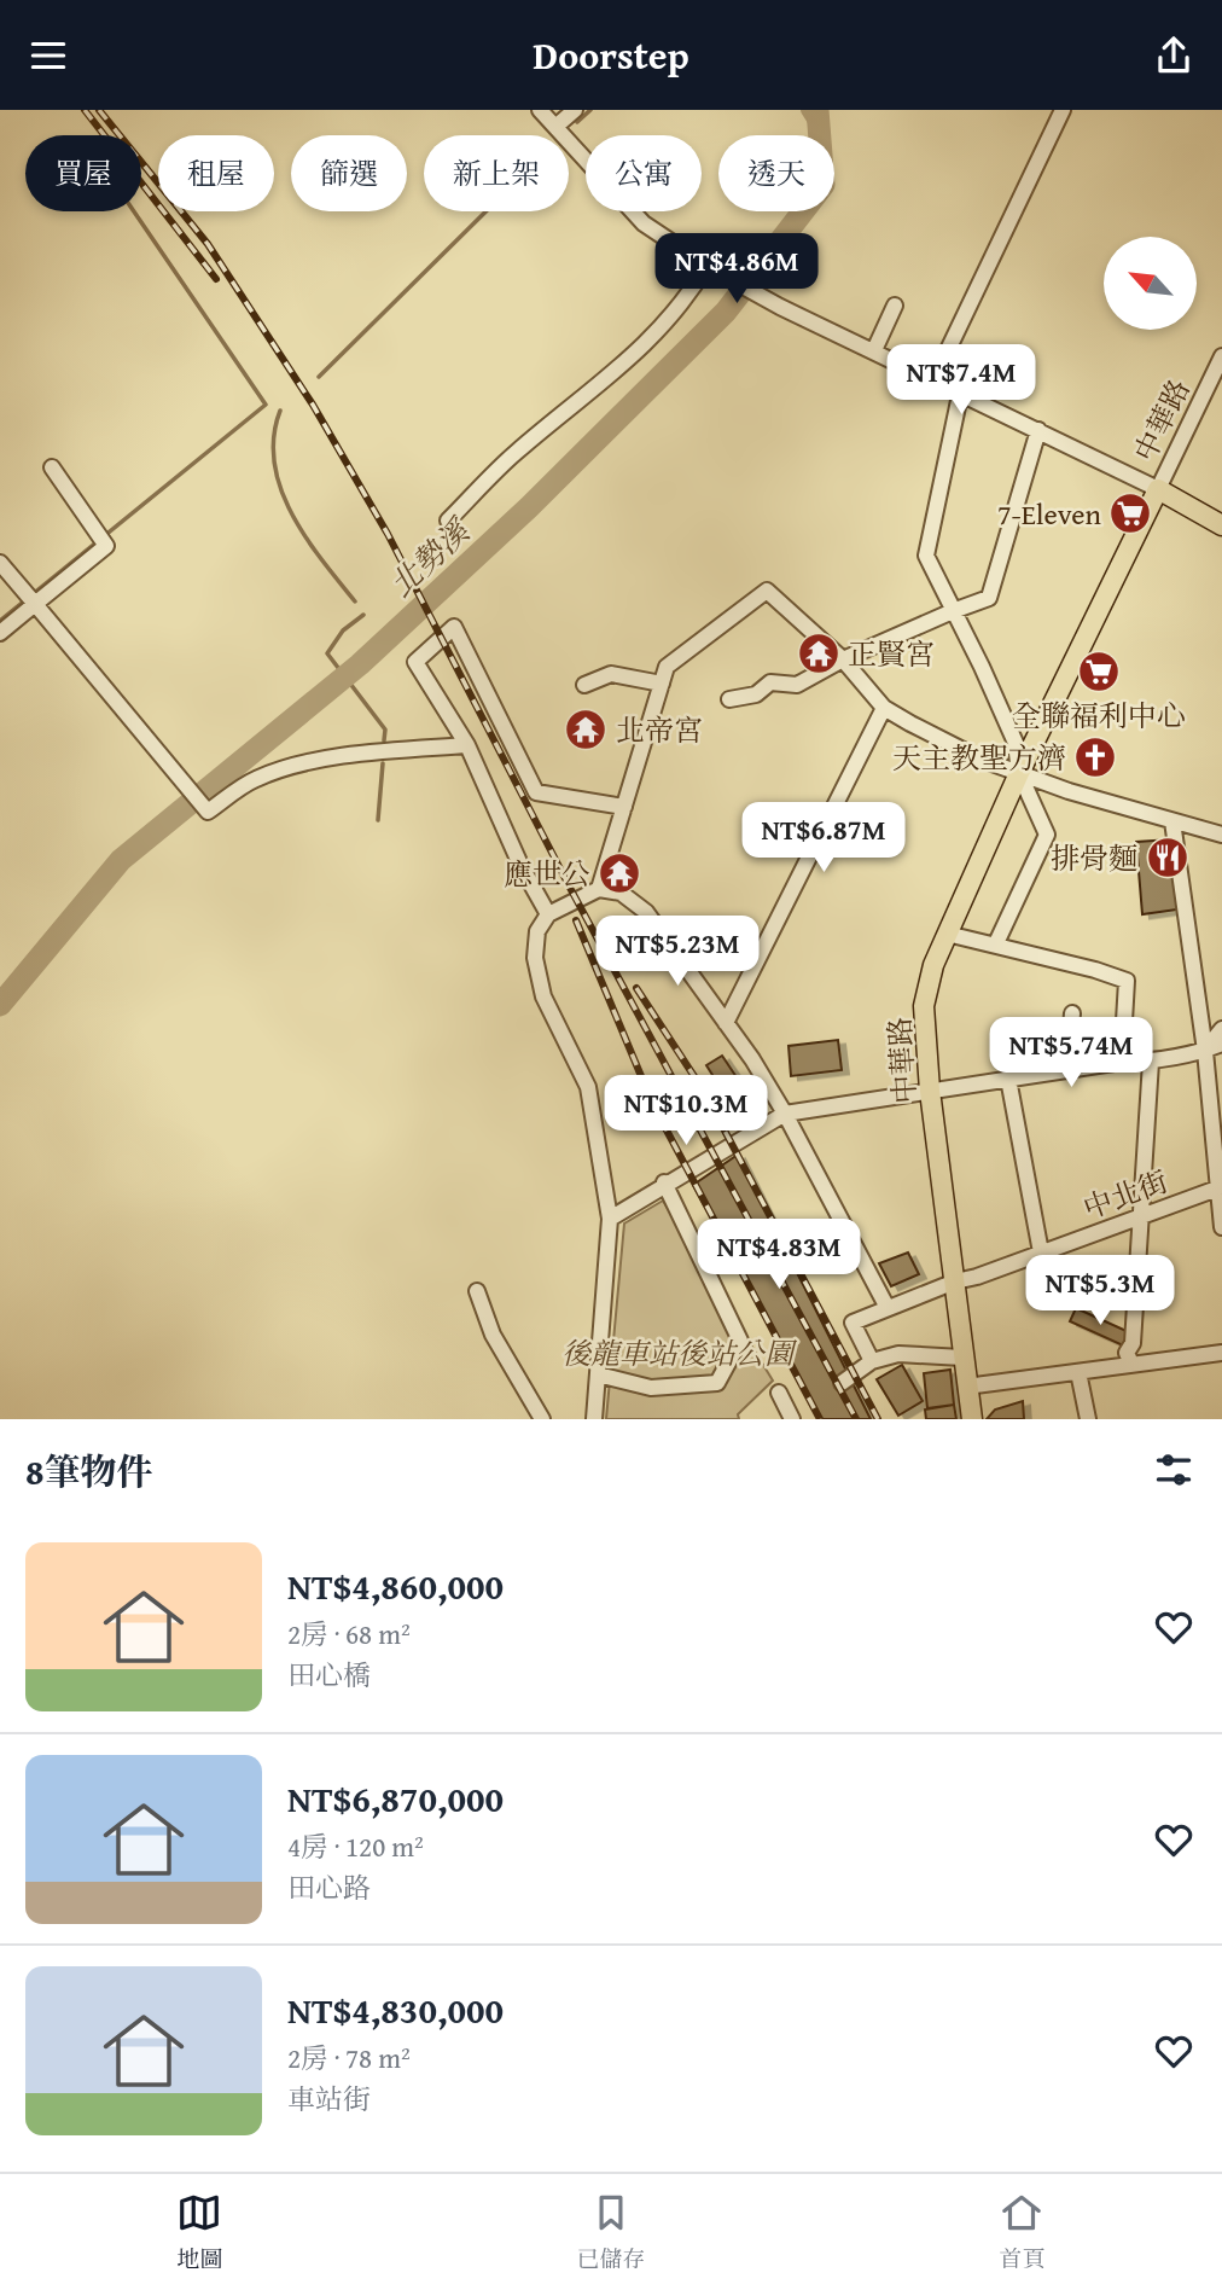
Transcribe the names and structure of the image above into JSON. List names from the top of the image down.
{
  "streets": {
    "main road": ["中華路"],
    "street": ["中北街"]
  },
  "crossings": [
    ["中華路", "中北街"]
  ],
  "water": ["北勢溪"],
  "parks": ["後龍車站後站公園"],
  "places": {
    "supermarket": ["7-Eleven", "全聯福利中心"],
    "temple": ["正賢宮", "北帝宮", "應世公"],
    "church": ["天主教聖方濟"],
    "restaurant": ["排骨麵"]
  },
  "north": "top left",
  "page": {
    "header": "Doorstep",
    "chip": [
      "買屋",
      "租屋",
      "篩選",
      "新上架",
      "公寓",
      "透天"
    ],
    "price": [
      "NT$4.86M",
      "NT$7.4M",
      "NT$6.87M",
      "NT$5.23M",
      "NT$5.74M",
      "NT$10.3M",
      "NT$4.83M",
      "NT$5.3M"
    ],
    "heading": "8筆物件",
    "list": [
      {
        "name": "NT$4,860,000",
        "note": "2房 · 68 m² · 田心橋"
      },
      {
        "name": "NT$6,870,000",
        "note": "4房 · 120 m² · 田心路"
      },
      {
        "name": "NT$4,830,000",
        "note": "2房 · 78 m² · 車站街"
      }
    ],
    "tabs": ["地圖", "已儲存", "首頁"]
  }
}
